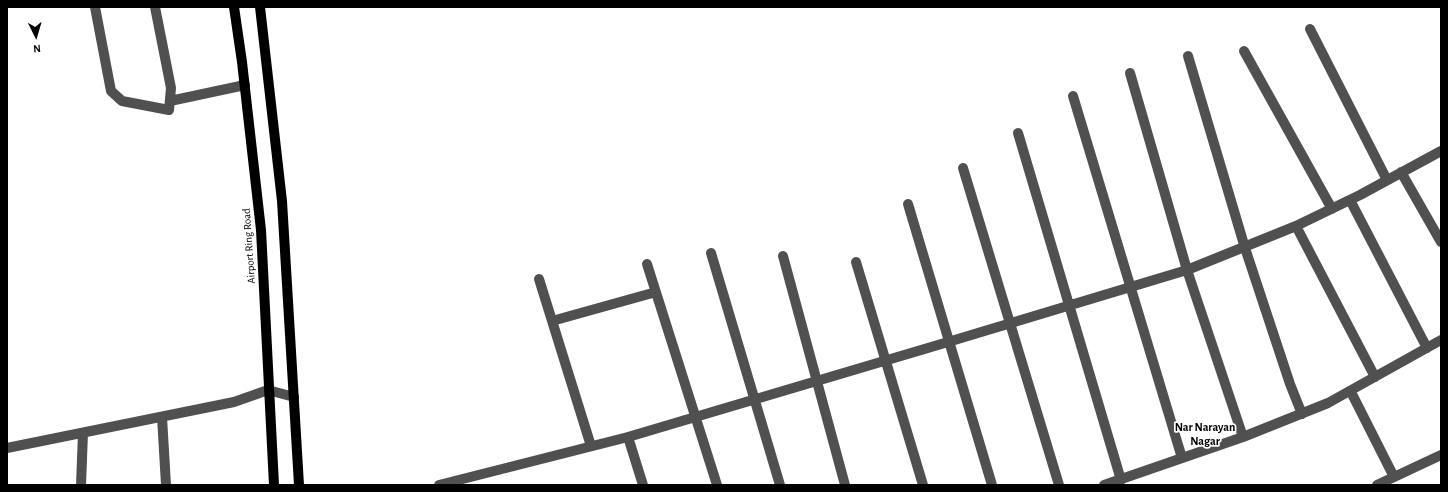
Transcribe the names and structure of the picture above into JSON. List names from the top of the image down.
{
  "streets": {
    "main road": ["Airport Ring Road"]
  },
  "districts": ["Nar Narayan Nagar"],
  "north": "bottom"
}
